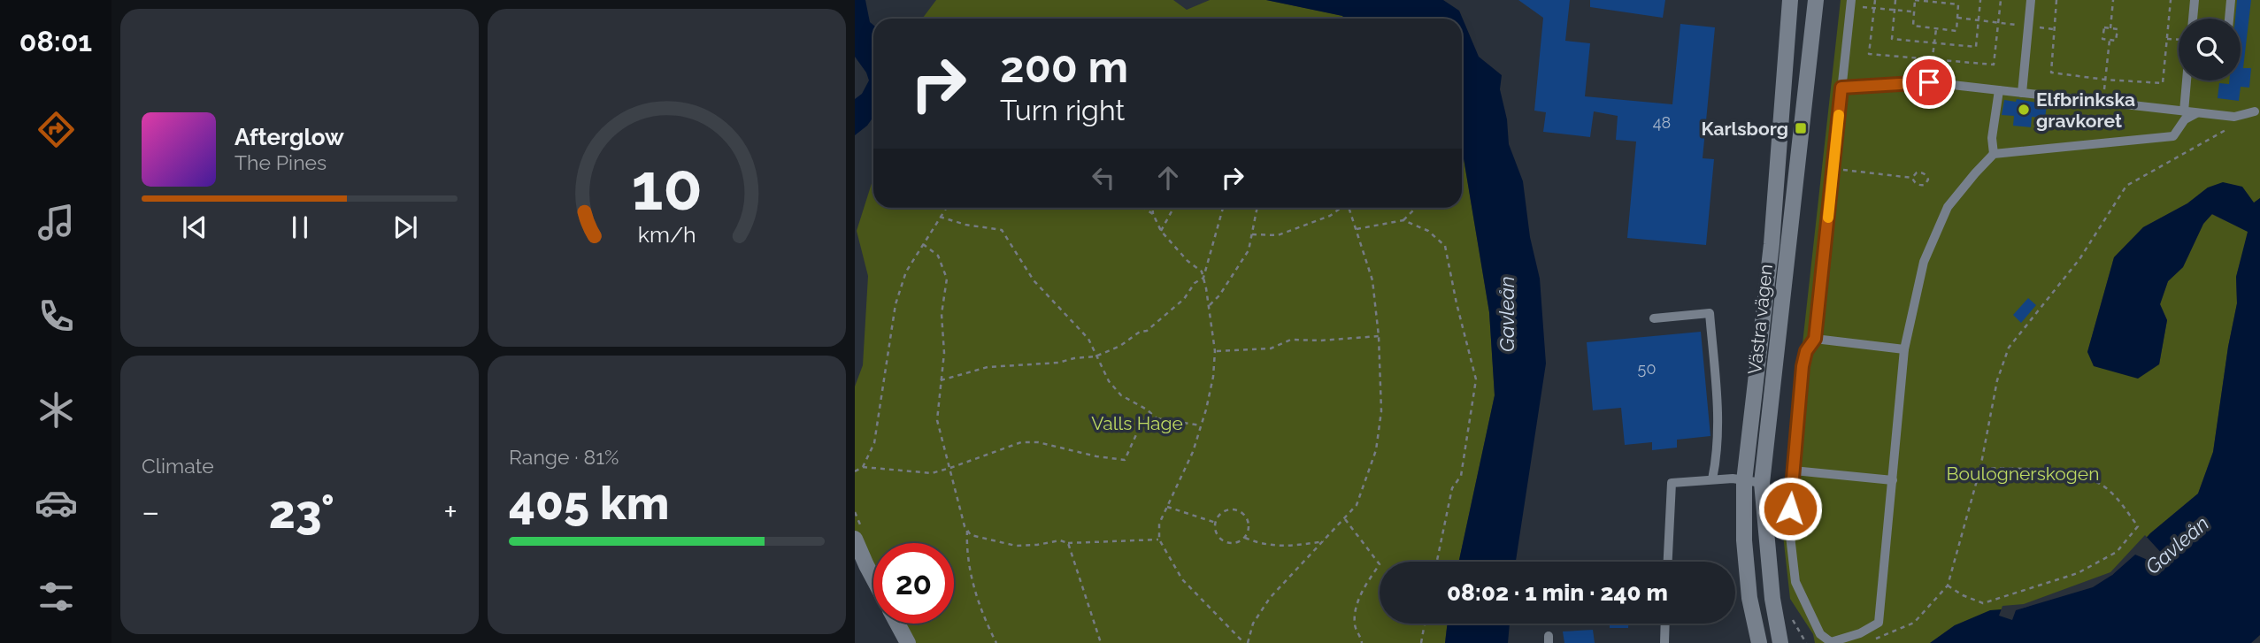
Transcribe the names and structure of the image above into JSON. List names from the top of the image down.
{
  "streets": {
    "main road": ["Västra vägen"]
  },
  "water": ["Gavleån"],
  "parks": ["Valls Hage", "Boulognerskogen"],
  "places": {
    "other": ["Elfbrinkska gravkoret"],
    "transit": ["Karlsborg"]
  },
  "house_numbers": ["48", "50"],
  "page": {
    "tabs": "08:01",
    "turn": ["200 m", "Turn right"],
    "song": ["Afterglow", "The Pines"],
    "tile": [
      "Climate",
      ["Range · 81%", "405 km"]
    ],
    "heat": ["−", "23°", "+"],
    "limit": "20",
    "trip": "08:02 · 1 min · 240 m",
    "gauge": ["10", "km/h"]
  }
}
